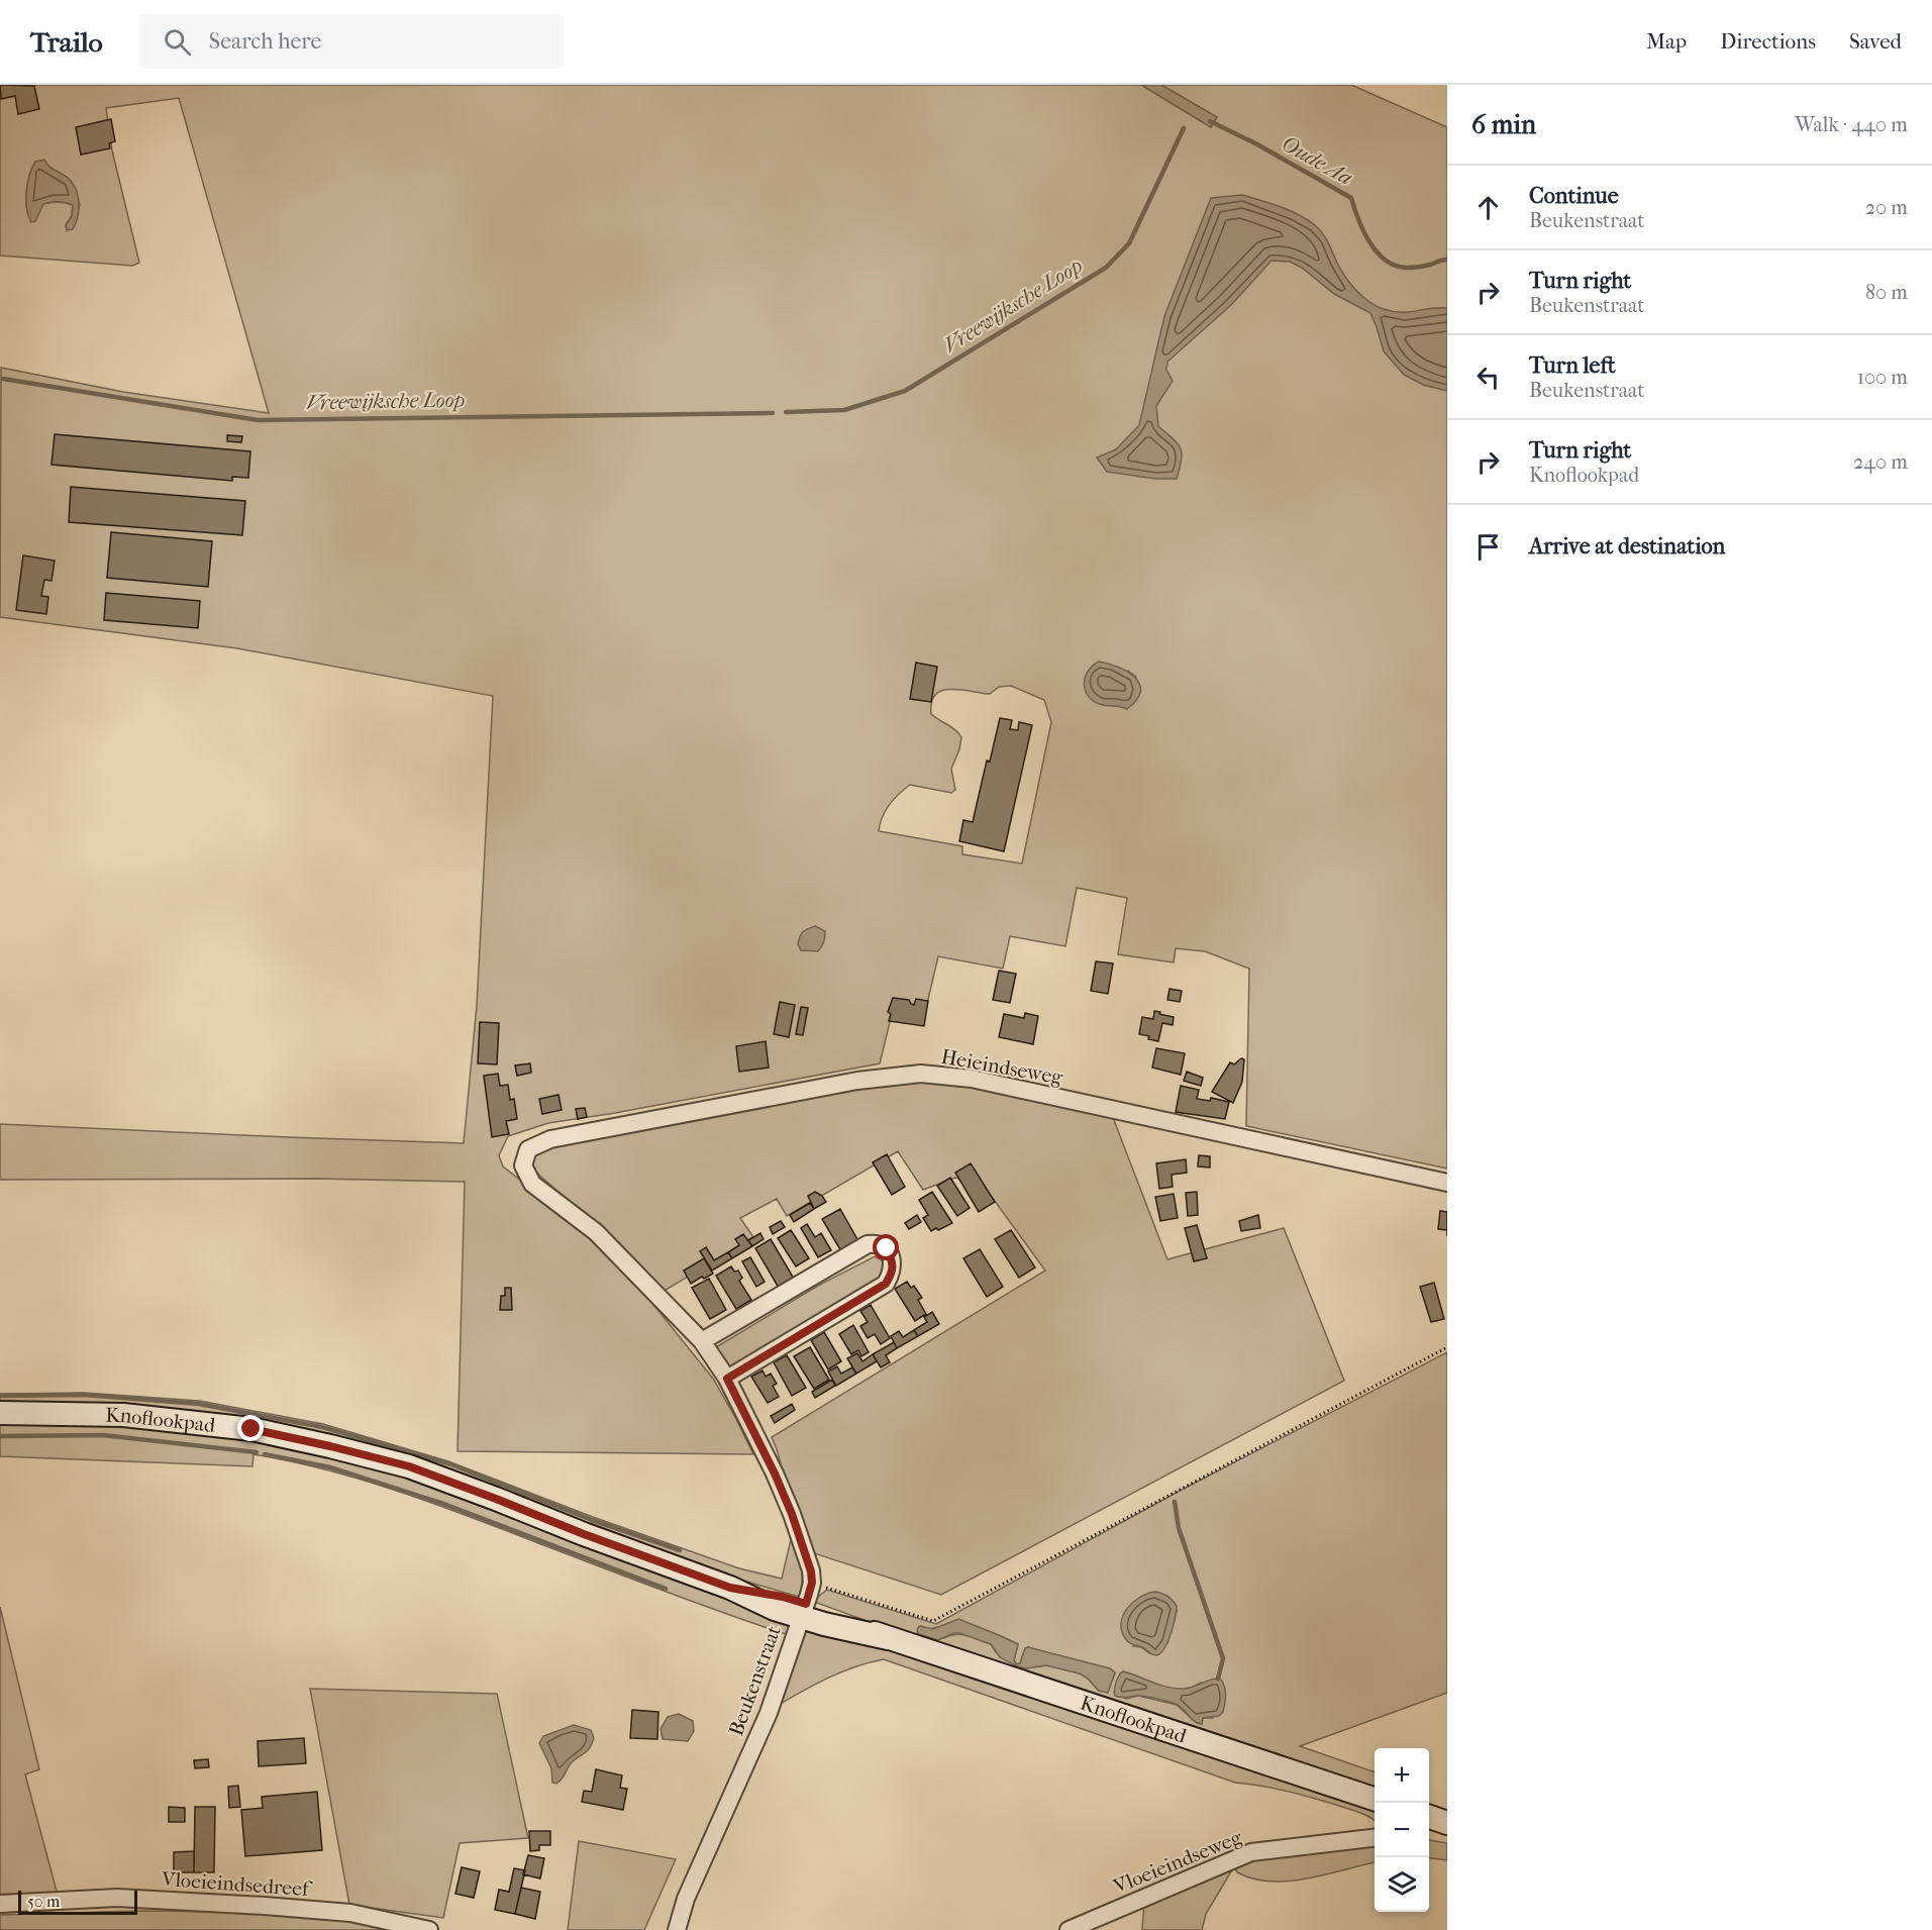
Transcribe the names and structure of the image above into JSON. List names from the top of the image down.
{
  "streets": {
    "main road": ["Knoflookpad"],
    "street": [
      "Heieindseweg",
      "Beukenstraat",
      "Vloeieindseweg",
      "Vloeieindsedreef"
    ]
  },
  "crossings": [
    ["Knoflookpad", "Beukenstraat"]
  ],
  "water": ["Oude Aa", "Vreewijksche Loop"],
  "scale_bar": "50 m",
  "page": {
    "header": "Trailo",
    "search": "Search here",
    "nav": ["Map", "Directions", "Saved"],
    "heading": ["6 min", "Walk · 440 m"],
    "list": [
      ["Continue", "Beukenstraat", "20 m"],
      ["Turn right", "Beukenstraat", "80 m"],
      ["Turn left", "Beukenstraat", "100 m"],
      ["Turn right", "Knoflookpad", "240 m"],
      "Arrive at destination"
    ],
    "map_buttons": ["+", "−"],
    "scale": "50 m"
  }
}
